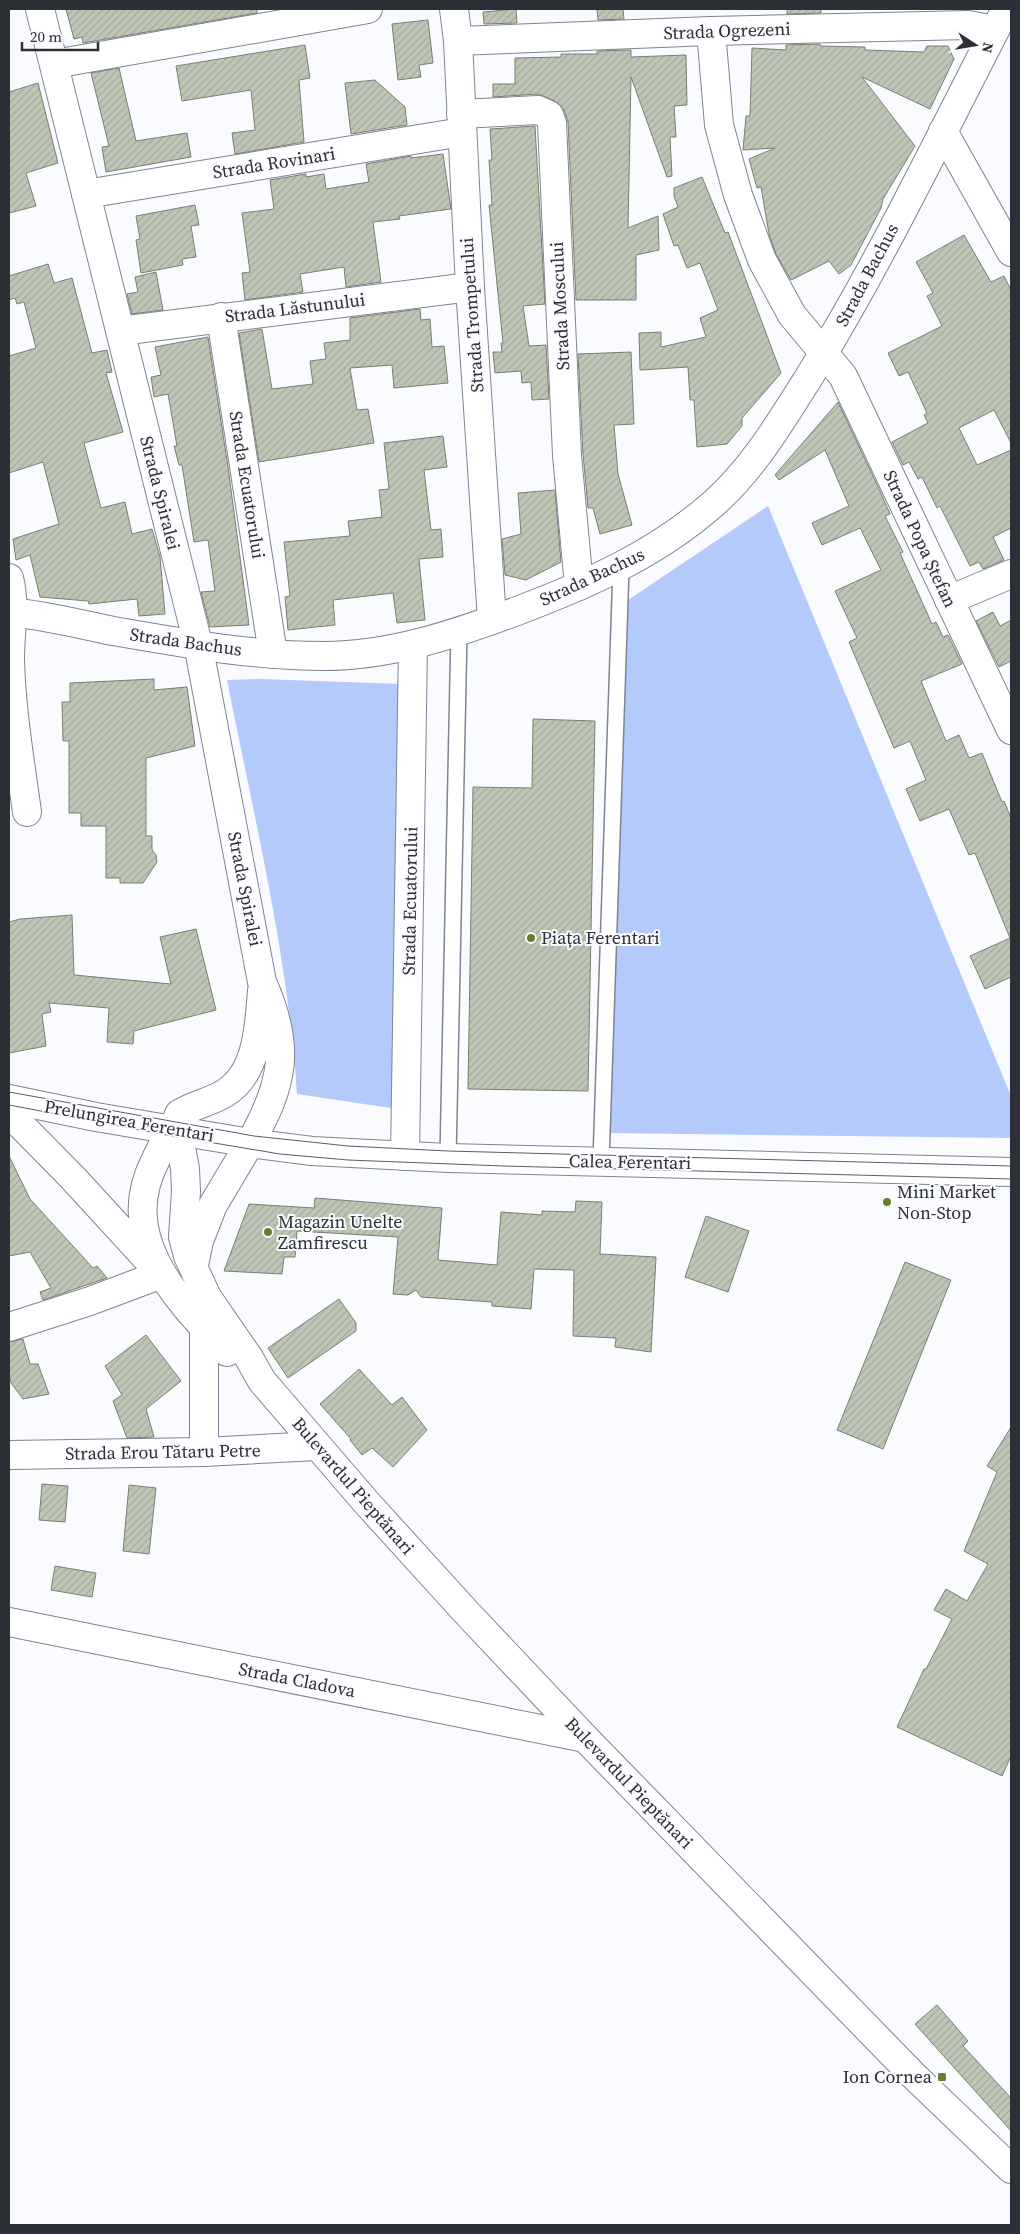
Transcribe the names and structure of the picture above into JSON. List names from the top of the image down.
{
  "streets": {
    "street": [
      "Strada Ogrezeni",
      "Strada Rovinari",
      "Strada Bachus",
      "Strada Moscului",
      "Strada Lăstunului",
      "Strada Trompetului",
      "Strada Ecuatorului",
      "Strada Spiralei",
      "Strada Popa Ștefan",
      "Prelungirea Ferentari",
      "Calea Ferentari",
      "Strada Erou Tătaru Petre",
      "Bulevardul Pieptănari",
      "Strada Cladova"
    ]
  },
  "crossings": [
    ["Strada Ogrezeni", "Strada Bachus"],
    ["Strada Ogrezeni", "Strada Trompetului"],
    ["Strada Ogrezeni", "Strada Popa Ștefan"],
    ["Strada Rovinari", "Strada Moscului"],
    ["Strada Rovinari", "Strada Trompetului"],
    ["Strada Rovinari", "Strada Spiralei"],
    ["Strada Bachus", "Strada Moscului"],
    ["Strada Bachus", "Strada Trompetului"],
    ["Strada Bachus", "Strada Ecuatorului"],
    ["Strada Bachus", "Strada Spiralei"],
    ["Strada Bachus", "Strada Popa Ștefan"],
    ["Strada Moscului", "Strada Trompetului"],
    ["Strada Lăstunului", "Strada Trompetului"],
    ["Strada Lăstunului", "Strada Ecuatorului"],
    ["Strada Lăstunului", "Strada Spiralei"],
    ["Strada Ecuatorului", "Calea Ferentari"],
    ["Strada Spiralei", "Prelungirea Ferentari"],
    ["Strada Spiralei", "Calea Ferentari"],
    ["Strada Spiralei", "Bulevardul Pieptănari"],
    ["Prelungirea Ferentari", "Calea Ferentari"],
    ["Prelungirea Ferentari", "Bulevardul Pieptănari"],
    ["Strada Erou Tătaru Petre", "Bulevardul Pieptănari"],
    ["Bulevardul Pieptănari", "Strada Cladova"]
  ],
  "places": {
    "other": ["Piața Ferentari", "Mini Market Non-Stop", "Magazin Unelte Zamfirescu"],
    "transit": ["Ion Cornea"]
  },
  "scale_bar": "20 m",
  "north": "right"
}
